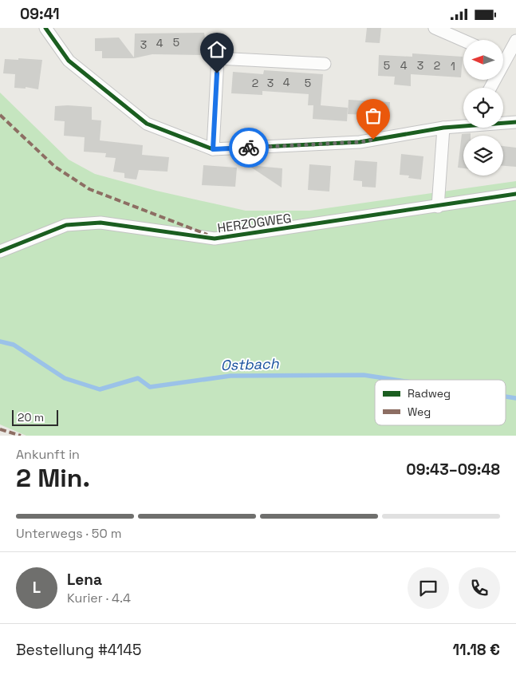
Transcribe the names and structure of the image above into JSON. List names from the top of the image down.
{
  "streets": {
    "street": ["HERZOGWEG"]
  },
  "water": ["Ostbach"],
  "house_numbers": [
    "5",
    "4",
    "3",
    "5",
    "4",
    "3",
    "2",
    "1",
    "4",
    "2",
    "3",
    "5"
  ],
  "legend": ["Radweg", "Weg"],
  "scale_bar": "20 m",
  "north": "left",
  "page": {
    "status": "09:41",
    "scale": "20 m",
    "heading": ["2 Min.", "Ankunft in", "09:43–09:48"],
    "panel": [
      "Lena",
      "Kurier · 4.4",
      "Bestellung #4145",
      "11.18 €"
    ],
    "bar": "Unterwegs · 50 m",
    "round": "L"
  }
}
